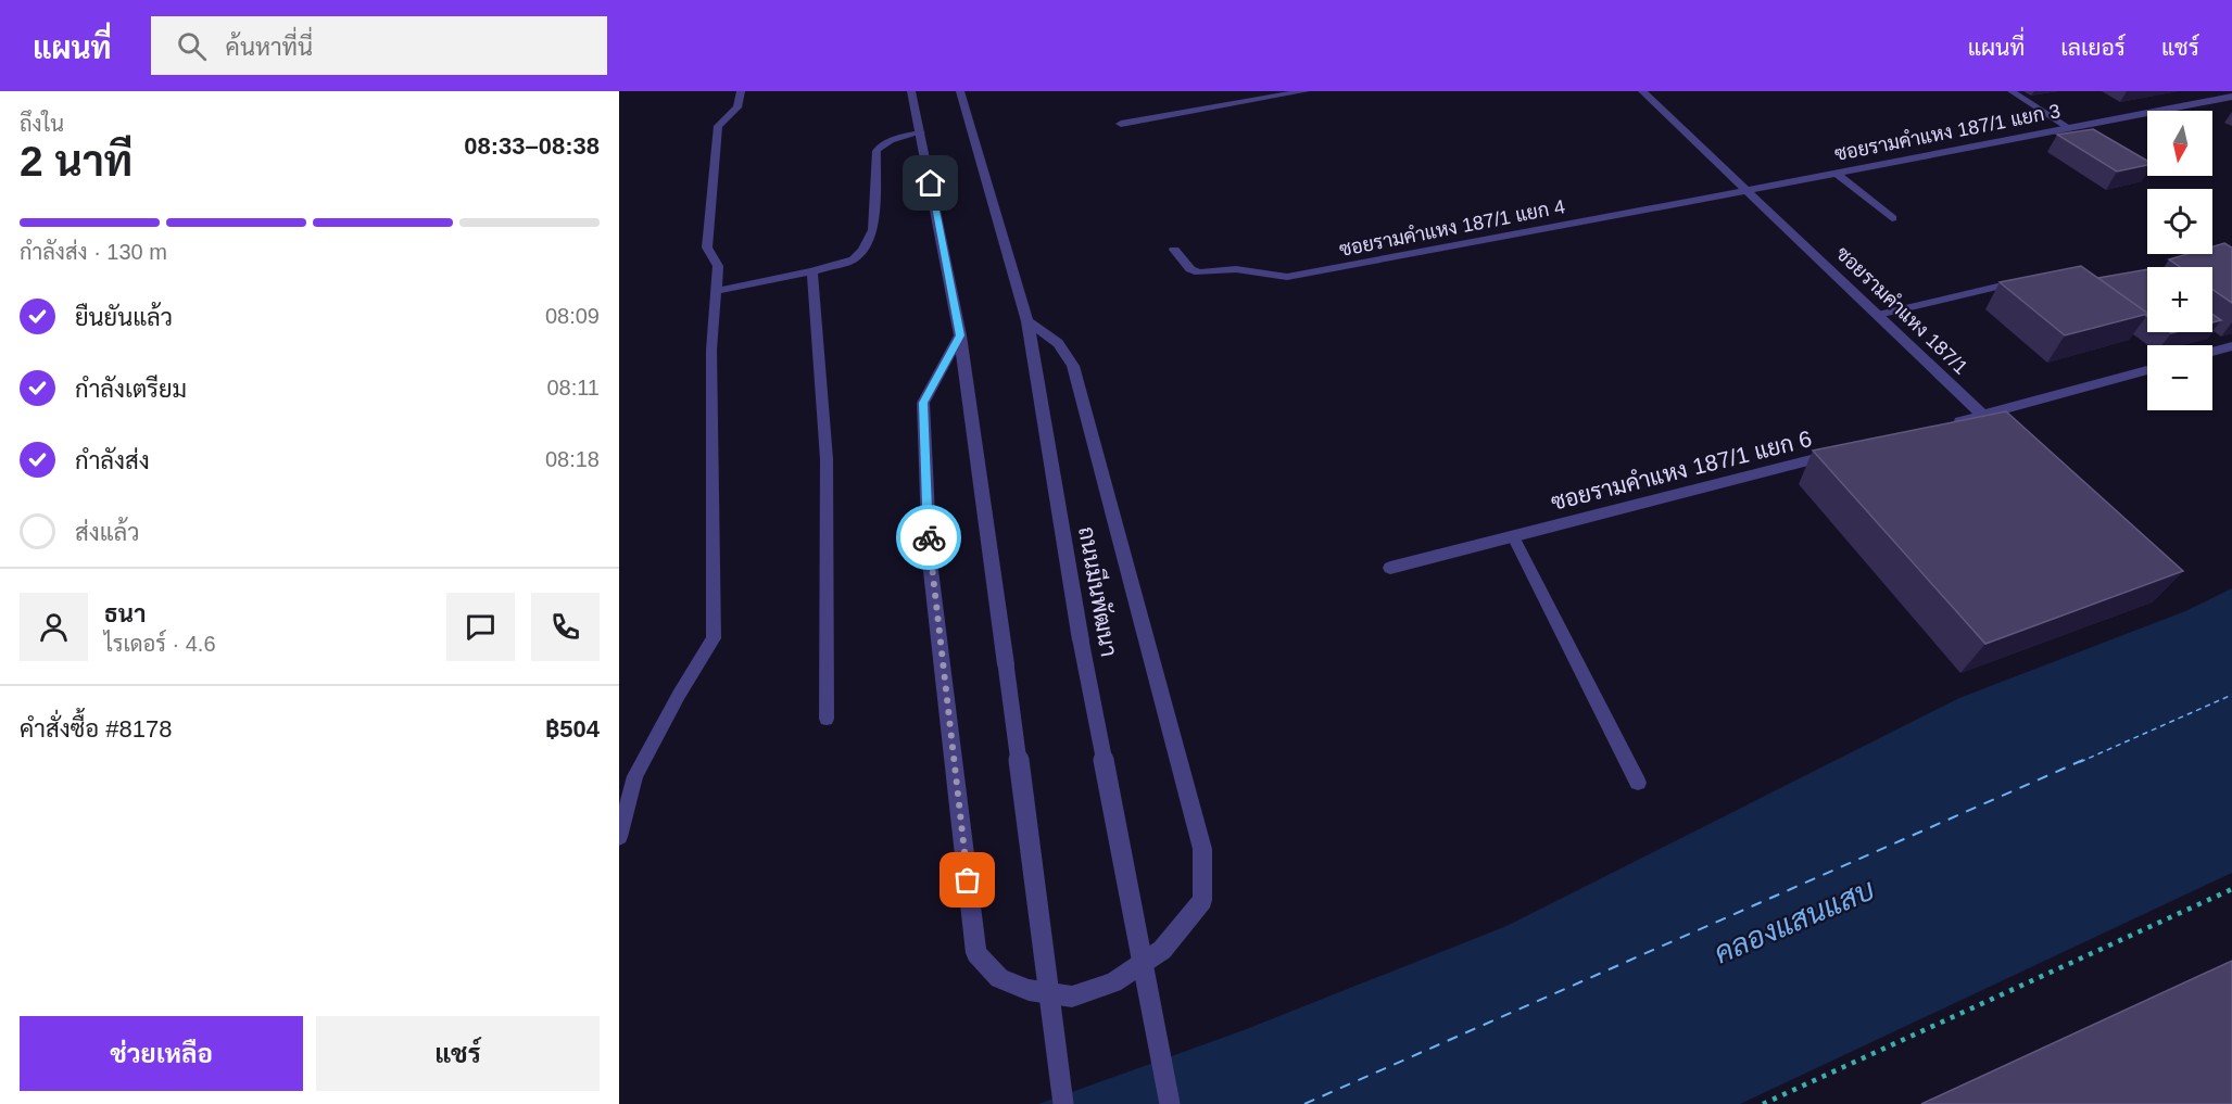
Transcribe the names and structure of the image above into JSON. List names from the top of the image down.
{
  "streets": {
    "street": [
      "ซอยรามคำแหง 187/1 แยก 3",
      "ซอยรามคำแหง 187/1 แยก 4",
      "ซอยรามคำแหง 187/1",
      "ซอยรามคำแหง 187/1 แยก 6",
      "ถนนมีนพัฒนา"
    ]
  },
  "crossings": [
    ["ซอยรามคำแหง 187/1 แยก 3", "ซอยรามคำแหง 187/1 แยก 4"],
    ["ซอยรามคำแหง 187/1 แยก 3", "ซอยรามคำแหง 187/1"],
    ["ซอยรามคำแหง 187/1 แยก 4", "ซอยรามคำแหง 187/1"]
  ],
  "water": ["คลองแสนแสบ"],
  "north": "bottom",
  "page": {
    "header": "แผนที่",
    "search": "ค้นหาที่นี่",
    "nav": ["แผนที่", "เลเยอร์", "แชร์"],
    "heading": ["2 นาที", "ถึงใน", "08:33–08:38"],
    "panel": [
      "ธนา",
      "ไรเดอร์ · 4.6",
      "คำสั่งซื้อ #8178",
      "฿504"
    ],
    "map_buttons": ["+", "−"],
    "bar": "กำลังส่ง · 130 m",
    "list": [
      ["ยืนยันแล้ว", "08:09"],
      ["กำลังเตรียม", "08:11"],
      ["กำลังส่ง", "08:18"],
      "ส่งแล้ว"
    ],
    "buttons": ["ช่วยเหลือ", "แชร์"]
  }
}
